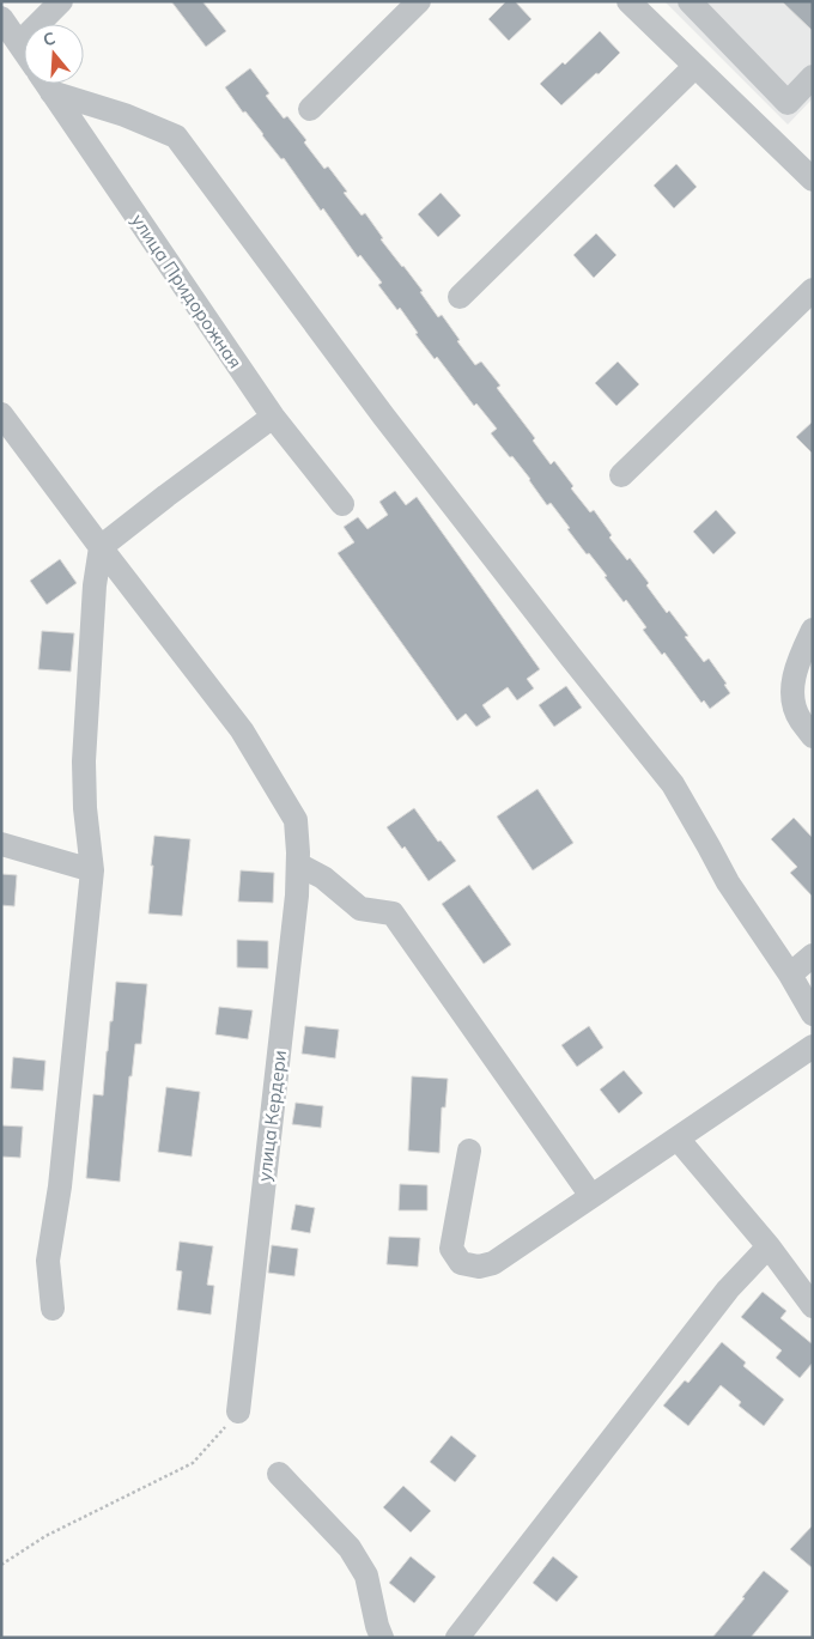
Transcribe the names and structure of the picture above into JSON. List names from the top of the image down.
{
  "streets": {
    "street": ["улица Придорожная", "улица Кердери"]
  },
  "north": "top"
}
